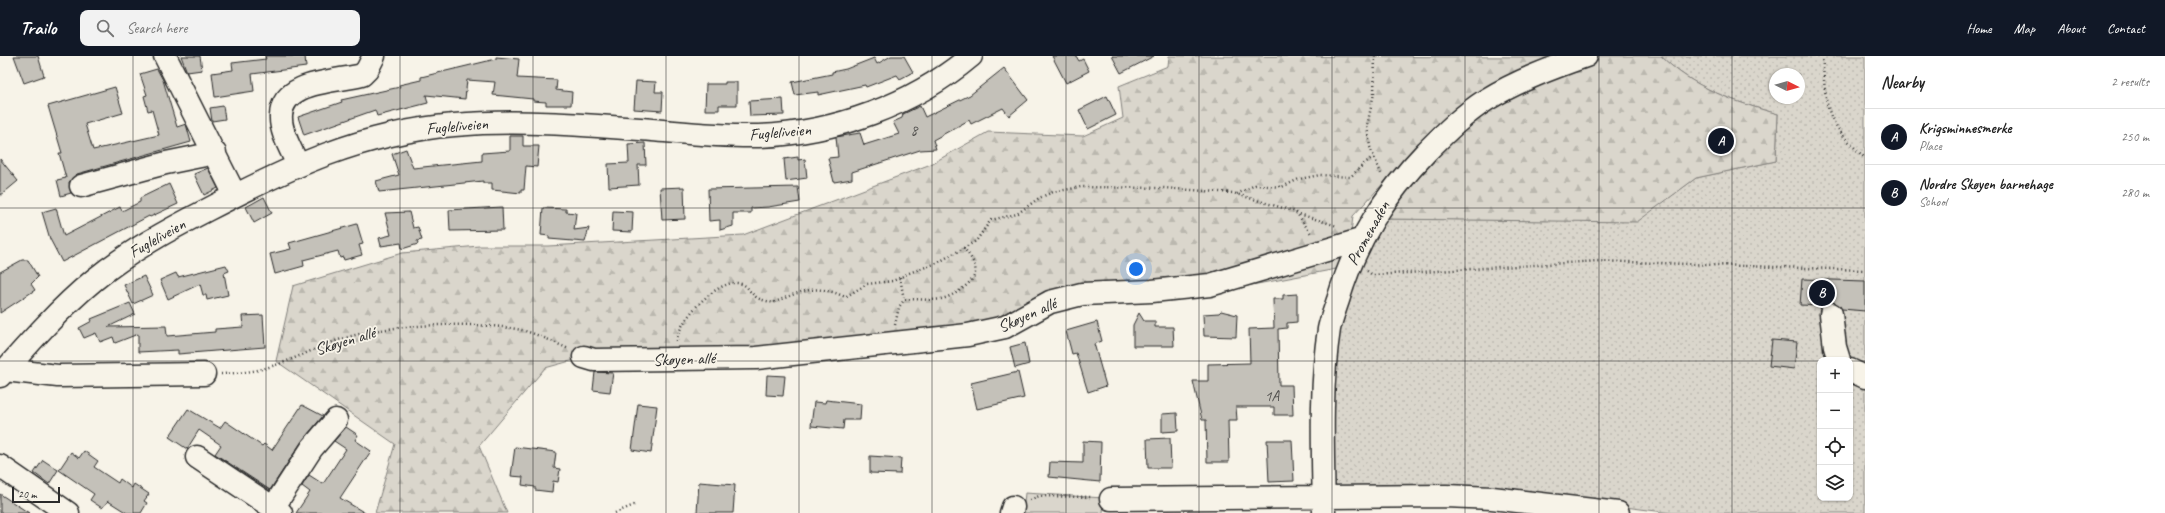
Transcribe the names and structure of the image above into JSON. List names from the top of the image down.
{
  "streets": {
    "street": ["Fugleliveien", "Promenaden", "Skøyen allé"]
  },
  "crossings": [
    ["Promenaden", "Skøyen allé"]
  ],
  "house_numbers": ["8", "1A"],
  "scale_bar": "20 m",
  "north": "right",
  "page": {
    "header": "Trailo",
    "search": "Search here",
    "nav": [
      "Home",
      "Map",
      "About",
      "Contact"
    ],
    "heading": ["Nearby", "2 results"],
    "list": [
      {
        "mark": "A",
        "name": "Krigsminnesmerke",
        "note": "Place",
        "value": "250 m"
      },
      {
        "mark": "B",
        "name": "Nordre Skøyen barnehage",
        "note": "School",
        "value": "280 m"
      }
    ],
    "pins": ["A", "B"],
    "map_buttons": ["+", "−"],
    "scale": "20 m"
  }
}
